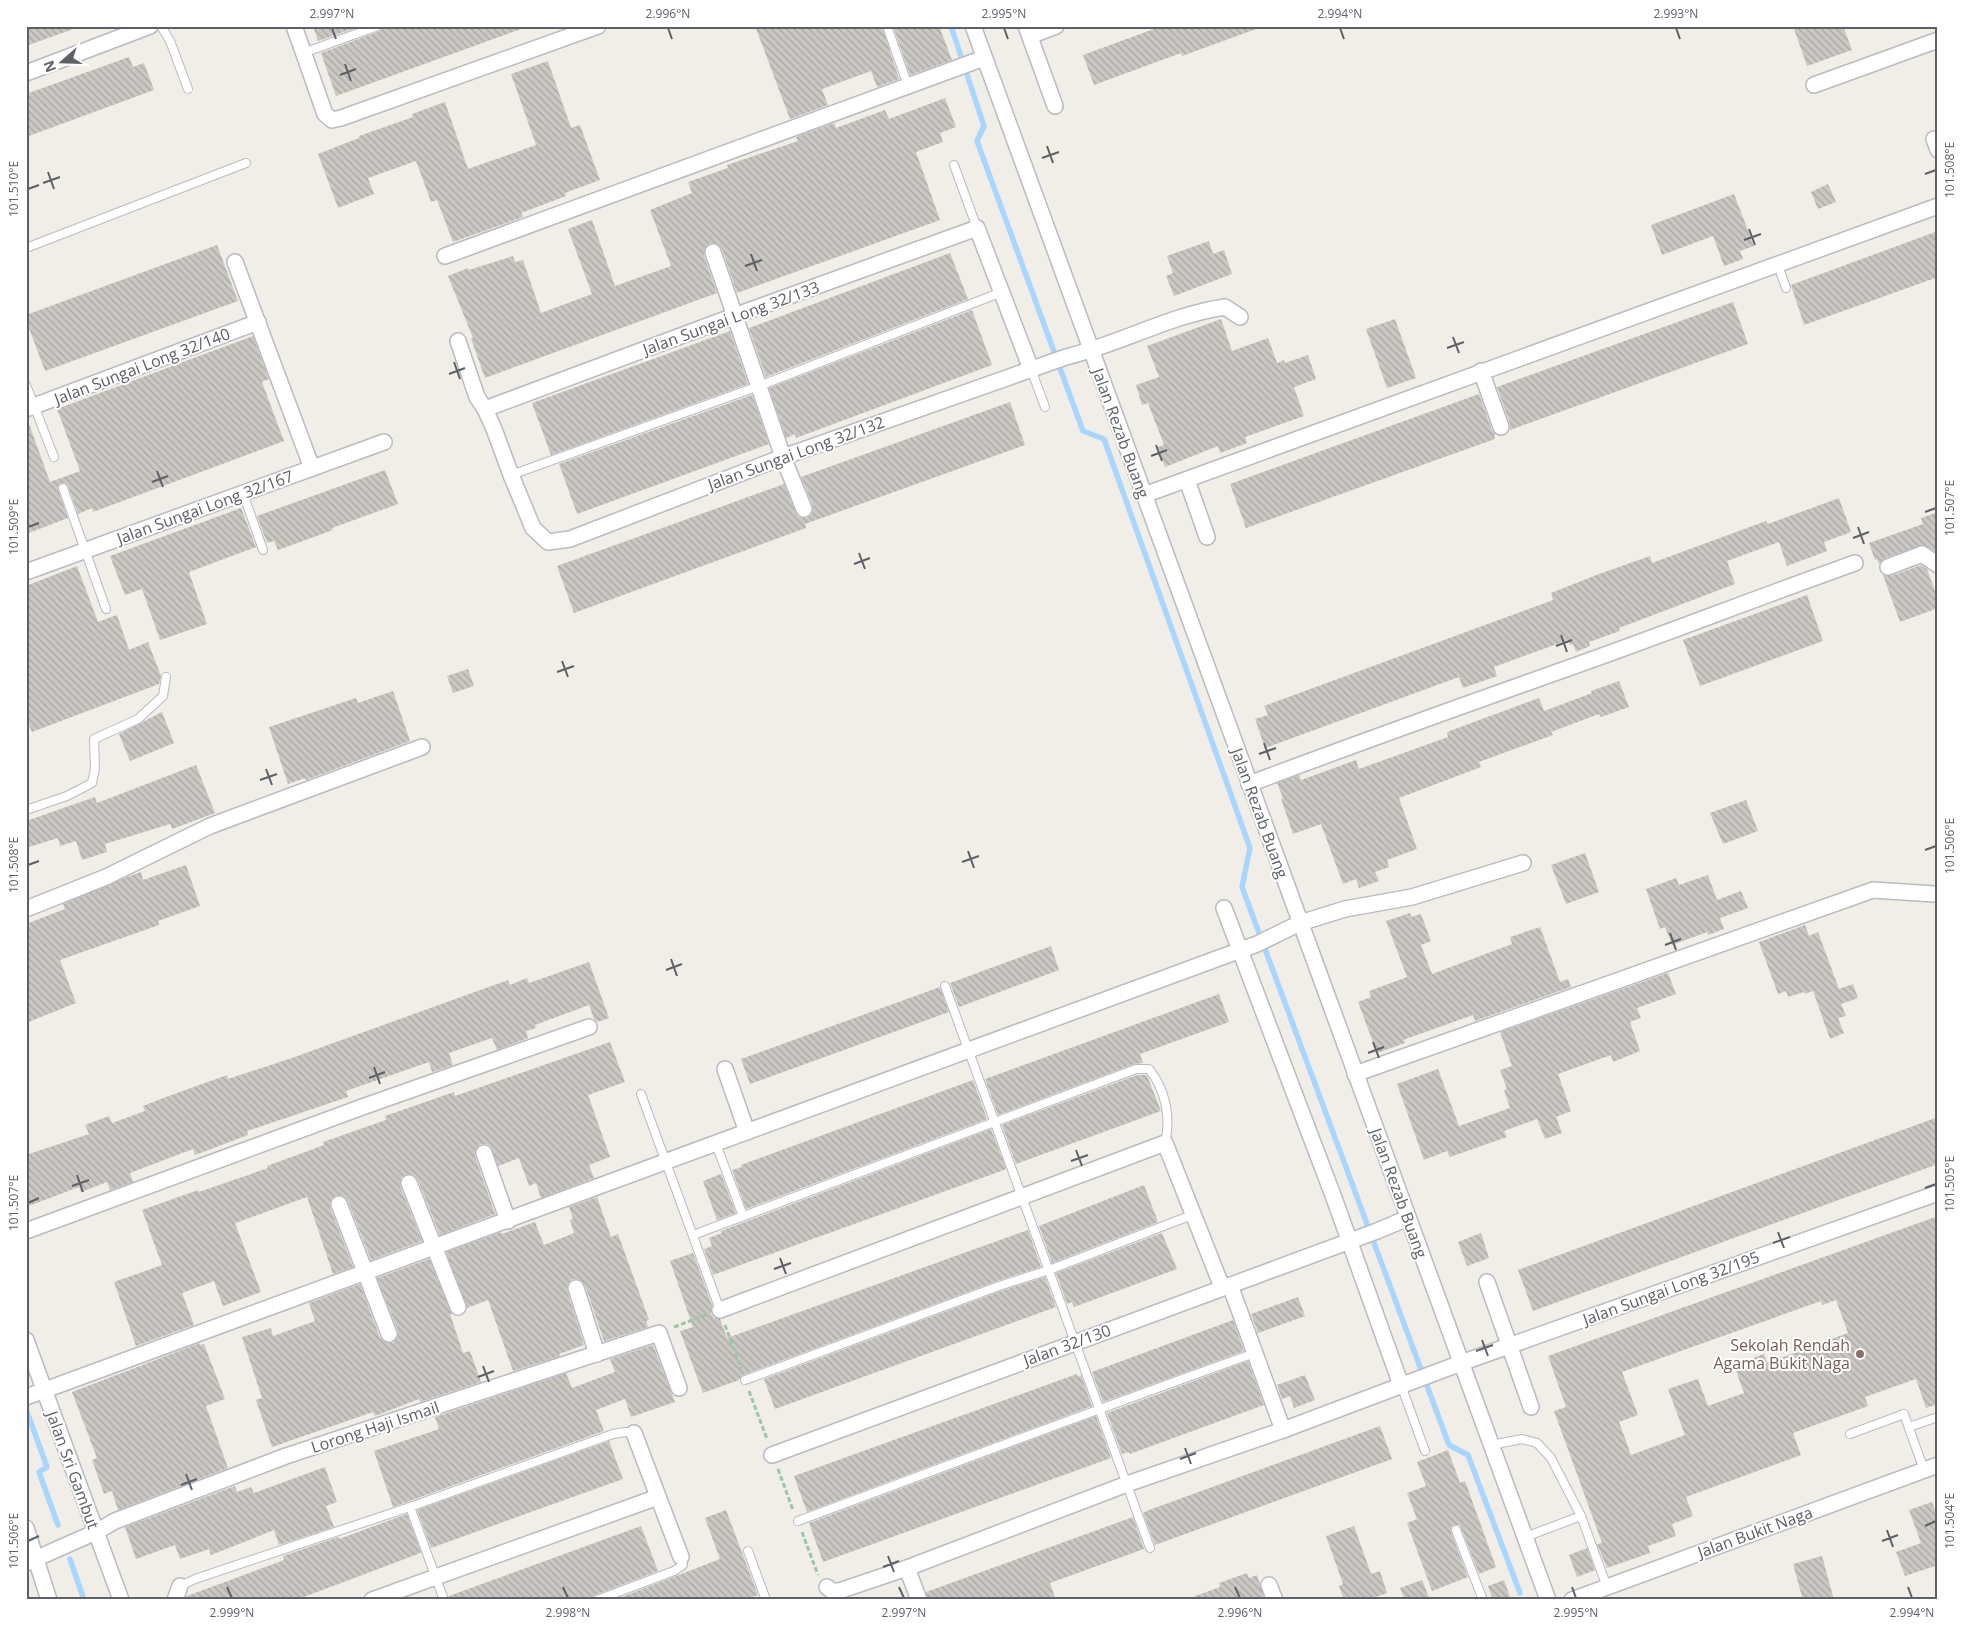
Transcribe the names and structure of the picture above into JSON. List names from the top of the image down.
{
  "streets": {
    "street": [
      "Jalan Sungai Long 32/133",
      "Jalan Sungai Long 32/140",
      "Jalan Rezab Buang",
      "Jalan Sungai Long 32/132",
      "Jalan Sungai Long 32/167",
      "Jalan Sungai Long 32/195",
      "Jalan 32/130",
      "Lorong Haji Ismail",
      "Jalan Sri Gambut",
      "Jalan Bukit Naga"
    ]
  },
  "crossings": [
    ["Jalan Rezab Buang", "Jalan Sungai Long 32/132"],
    ["Jalan Rezab Buang", "Jalan Sungai Long 32/195"],
    ["Jalan Rezab Buang", "Jalan 32/130"],
    ["Lorong Haji Ismail", "Jalan Sri Gambut"]
  ],
  "places": ["Sekolah Rendah Agama Bukit Naga"],
  "north": "left",
  "coordinates": [
    "2.997°N",
    "2.996°N",
    "2.995°N",
    "2.994°N",
    "2.993°N",
    "101.508°E",
    "101.510°E",
    "101.507°E",
    "101.509°E",
    "101.506°E",
    "101.505°E",
    "101.504°E",
    "2.999°N",
    "2.998°N"
  ]
}
